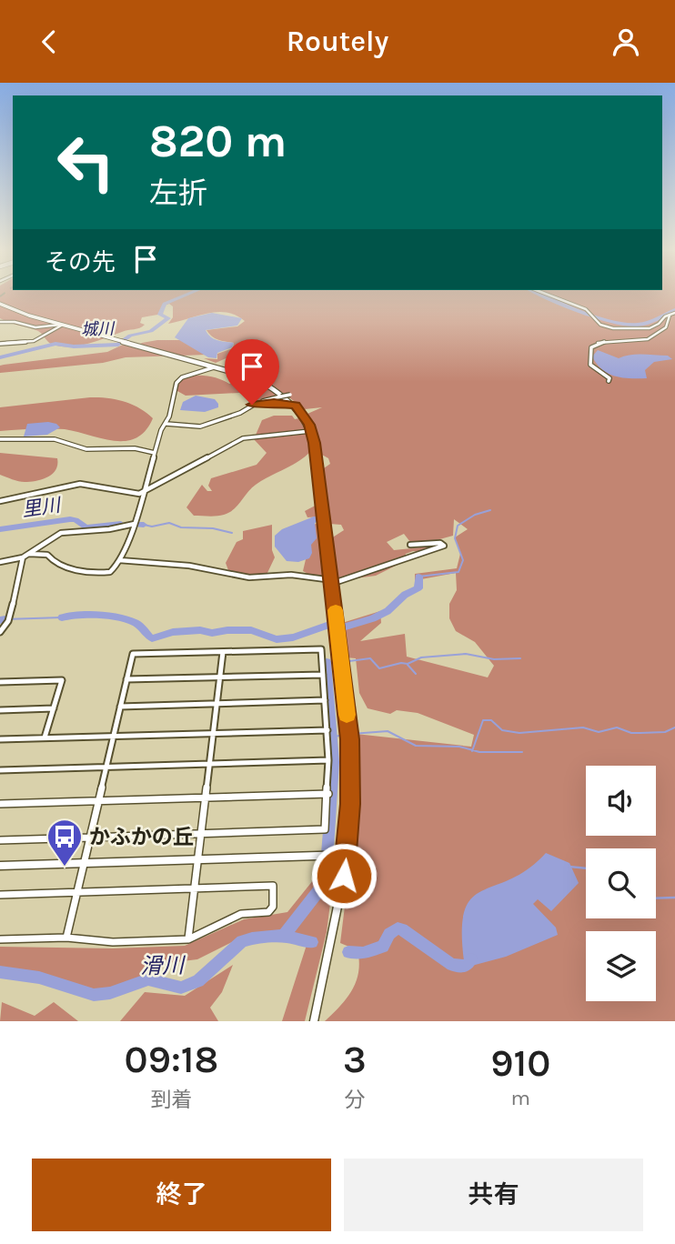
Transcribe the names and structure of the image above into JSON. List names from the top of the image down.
{
  "water": ["城川", "里川", "滑川"],
  "places": {
    "bus stop": ["かふかの丘"]
  },
  "page": {
    "header": "Routely",
    "turn": ["820 m", "左折"],
    "then": "その先",
    "eta": [
      "09:18",
      "到着",
      "3",
      "分",
      "910",
      "m"
    ],
    "buttons": ["終了", "共有"]
  }
}
